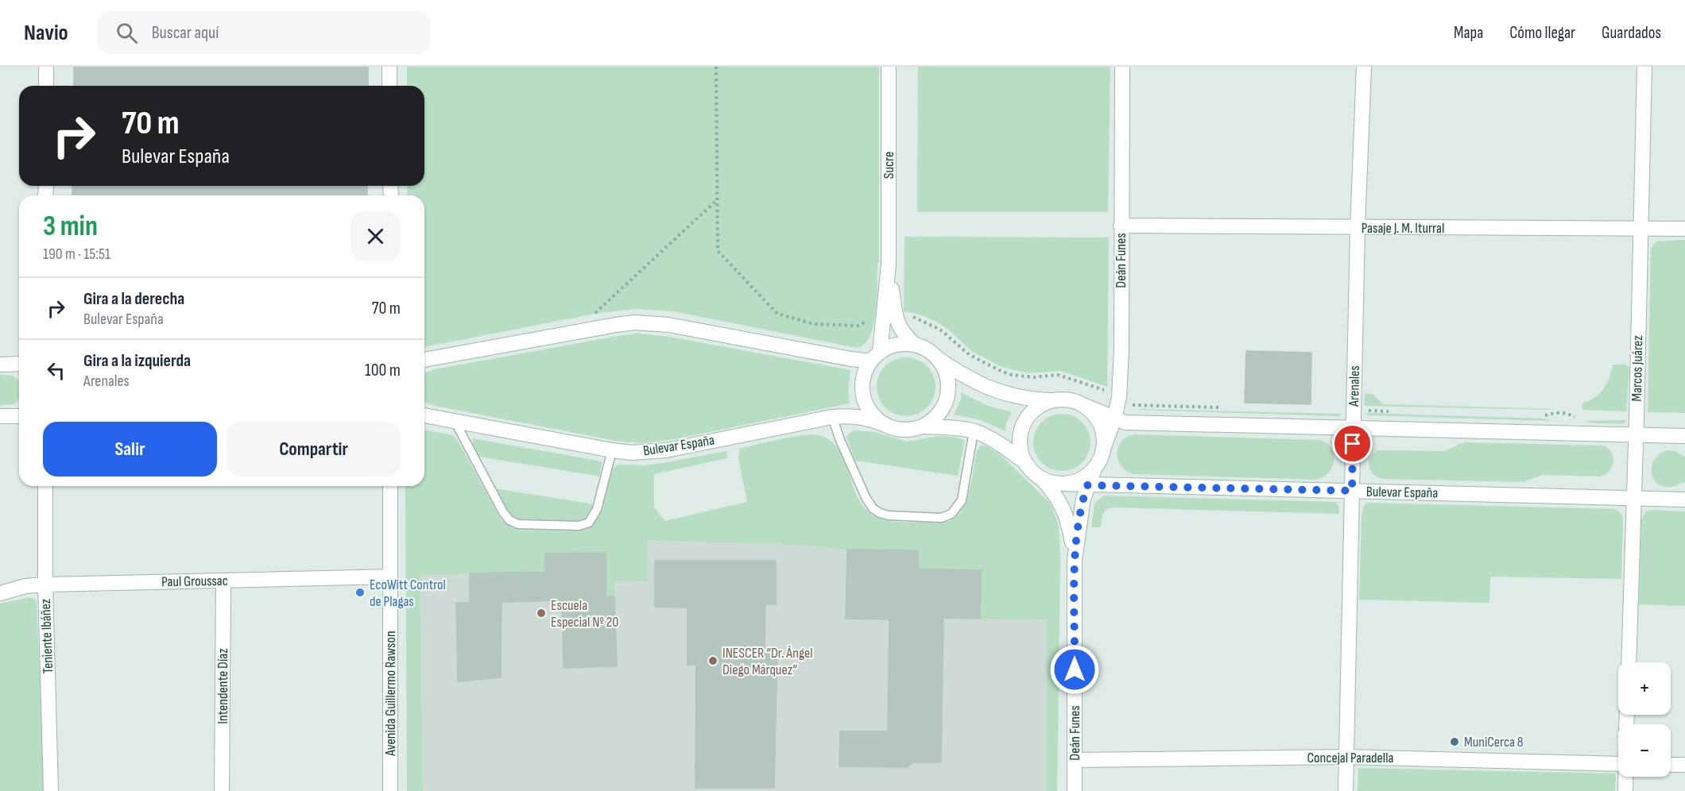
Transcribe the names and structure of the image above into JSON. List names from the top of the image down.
{
  "streets": {
    "street": [
      "Sucre",
      "Pasaje J. M. Iturral",
      "Deán Funes",
      "Marcos Juárez",
      "Arenales",
      "Bulevar España",
      "Paul Groussac",
      "Teniente Ibáñez",
      "Intendente Díaz",
      "Avenida Guillermo Rawson",
      "Concejal Paradella"
    ]
  },
  "crossings": [
    ["Sucre", "Bulevar España"],
    ["Pasaje J. M. Iturral", "Deán Funes"],
    ["Pasaje J. M. Iturral", "Marcos Juárez"],
    ["Pasaje J. M. Iturral", "Arenales"],
    ["Deán Funes", "Bulevar España"],
    ["Deán Funes", "Concejal Paradella"],
    ["Marcos Juárez", "Bulevar España"],
    ["Arenales", "Bulevar España"],
    ["Arenales", "Concejal Paradella"],
    ["Paul Groussac", "Teniente Ibáñez"],
    ["Paul Groussac", "Intendente Díaz"],
    ["Paul Groussac", "Avenida Guillermo Rawson"]
  ],
  "places": [
    "EcoWitt Control de Plagas",
    "Escuela Especial Nº 20",
    "INESCER “Dr. Ángel Diego Márquez”",
    "MuniCerca 8"
  ],
  "page": {
    "header": "Navio",
    "search": "Buscar aquí",
    "nav": ["Mapa", "Cómo llegar", "Guardados"],
    "turn": ["70 m", "Bulevar España"],
    "heading": ["3 min", "190 m · 15:51"],
    "list": [
      {
        "name": "Gira a la derecha",
        "note": "Bulevar España",
        "value": "70 m"
      },
      {
        "name": "Gira a la izquierda",
        "note": "Arenales",
        "value": "100 m"
      }
    ],
    "buttons": ["Salir", "Compartir"],
    "map_buttons": ["+", "−"]
  }
}
